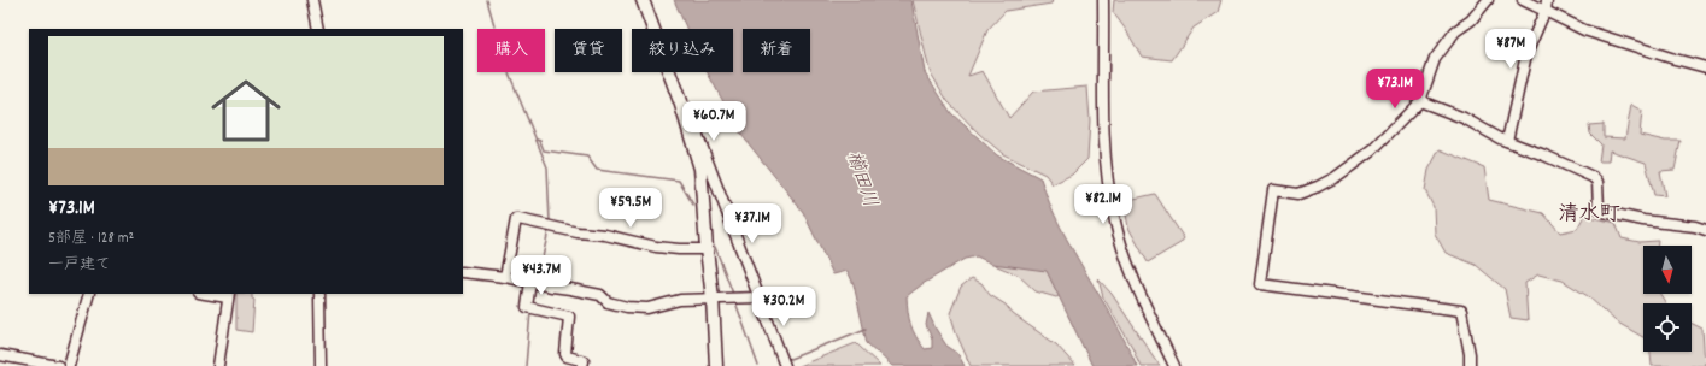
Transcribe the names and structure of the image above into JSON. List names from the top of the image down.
{
  "districts": ["清水町"],
  "water": ["櫛田川"],
  "north": "bottom",
  "page": {
    "price": [
      "¥87M",
      "¥73.1M",
      "¥60.7M",
      "¥82.1M",
      "¥59.5M",
      "¥37.1M",
      "¥43.7M",
      "¥30.2M"
    ],
    "chip": [
      "購入",
      "賃貸",
      "絞り込み",
      "新着"
    ],
    "list": [
      {
        "name": "¥73.1M",
        "note": "5部屋 · 128 m² · 一戸建て"
      }
    ]
  }
}
